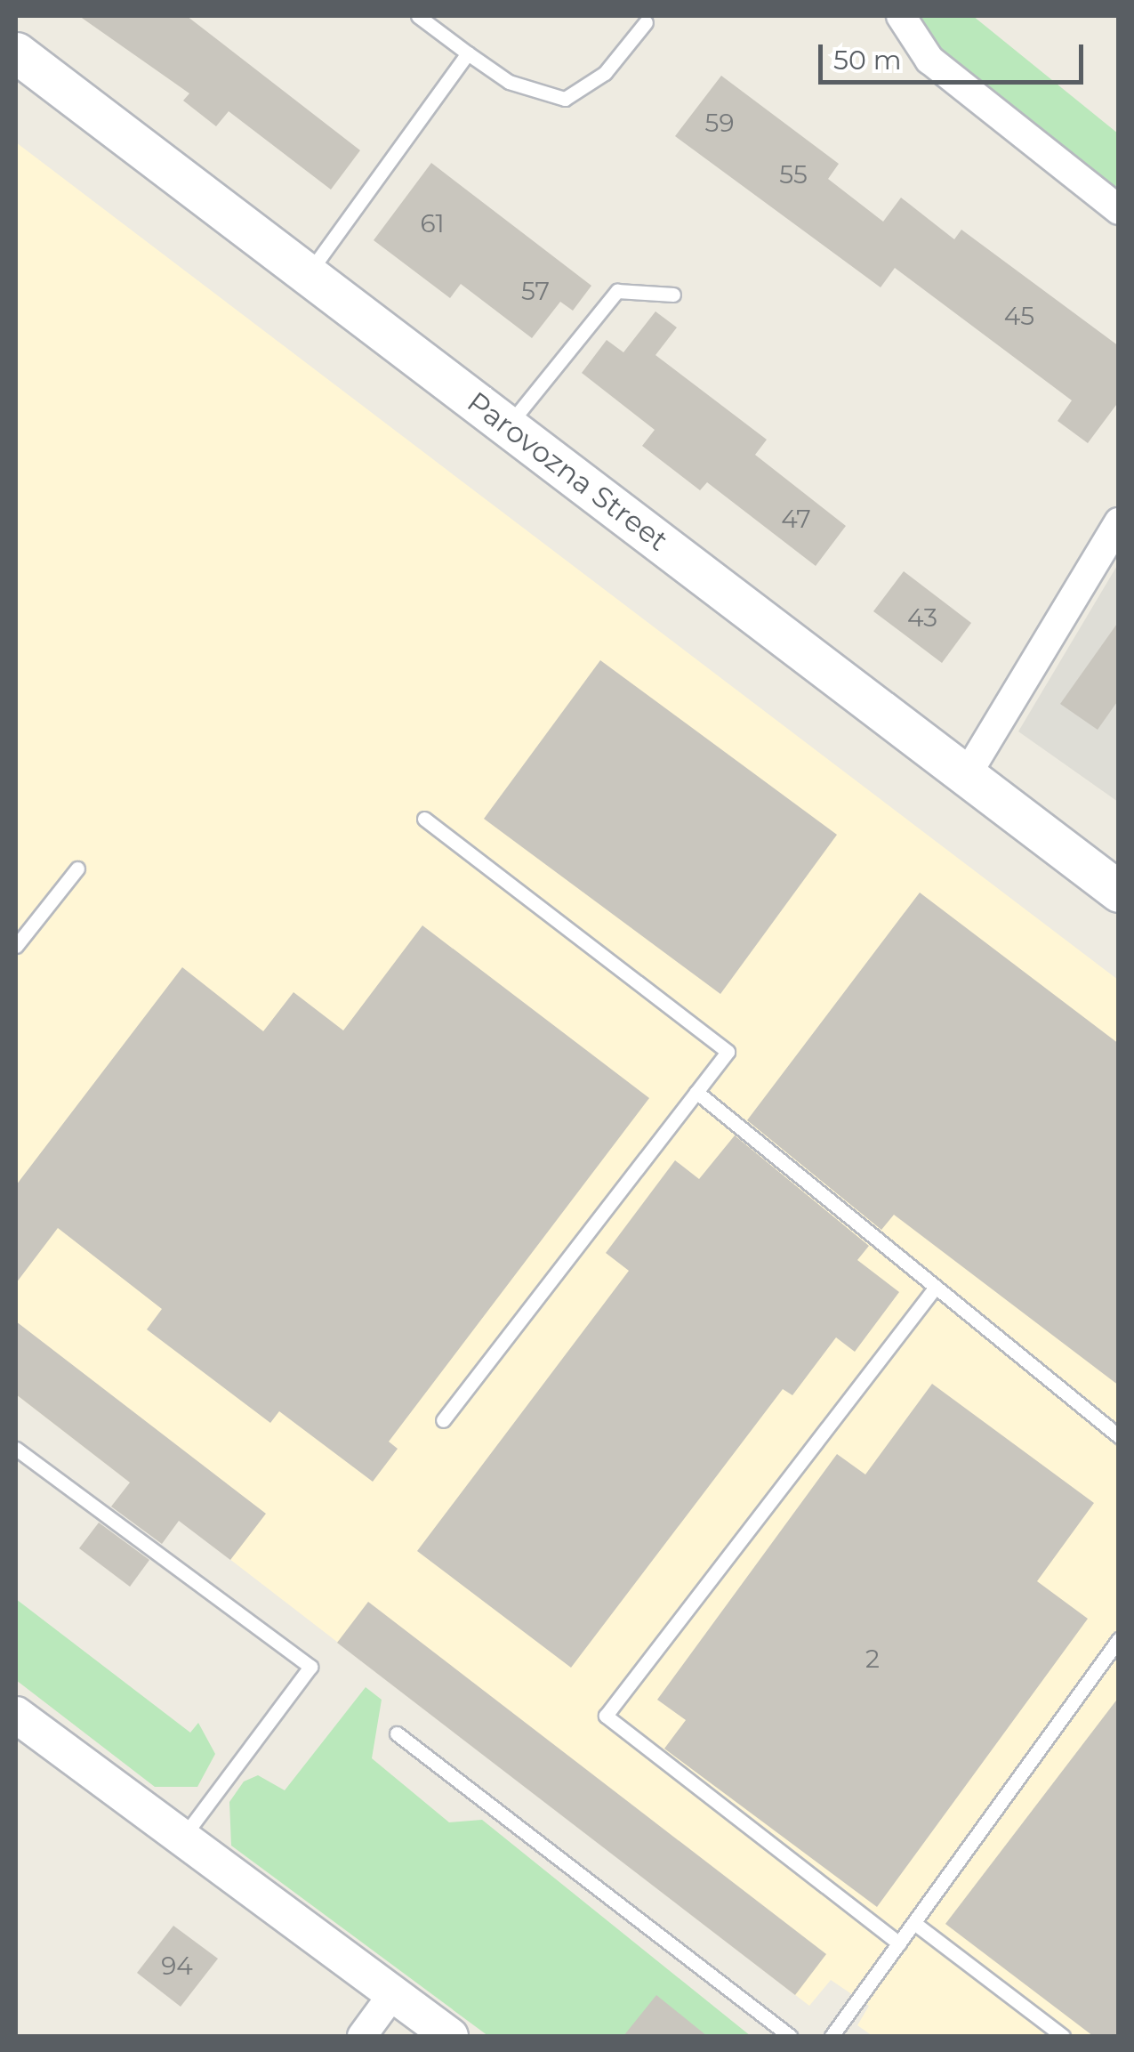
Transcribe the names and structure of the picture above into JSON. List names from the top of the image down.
{
  "streets": {
    "main road": ["Parovozna Street"]
  },
  "house_numbers": [
    "59",
    "55",
    "61",
    "57",
    "45",
    "47",
    "43",
    "2",
    "94"
  ],
  "scale_bar": "50 m"
}
